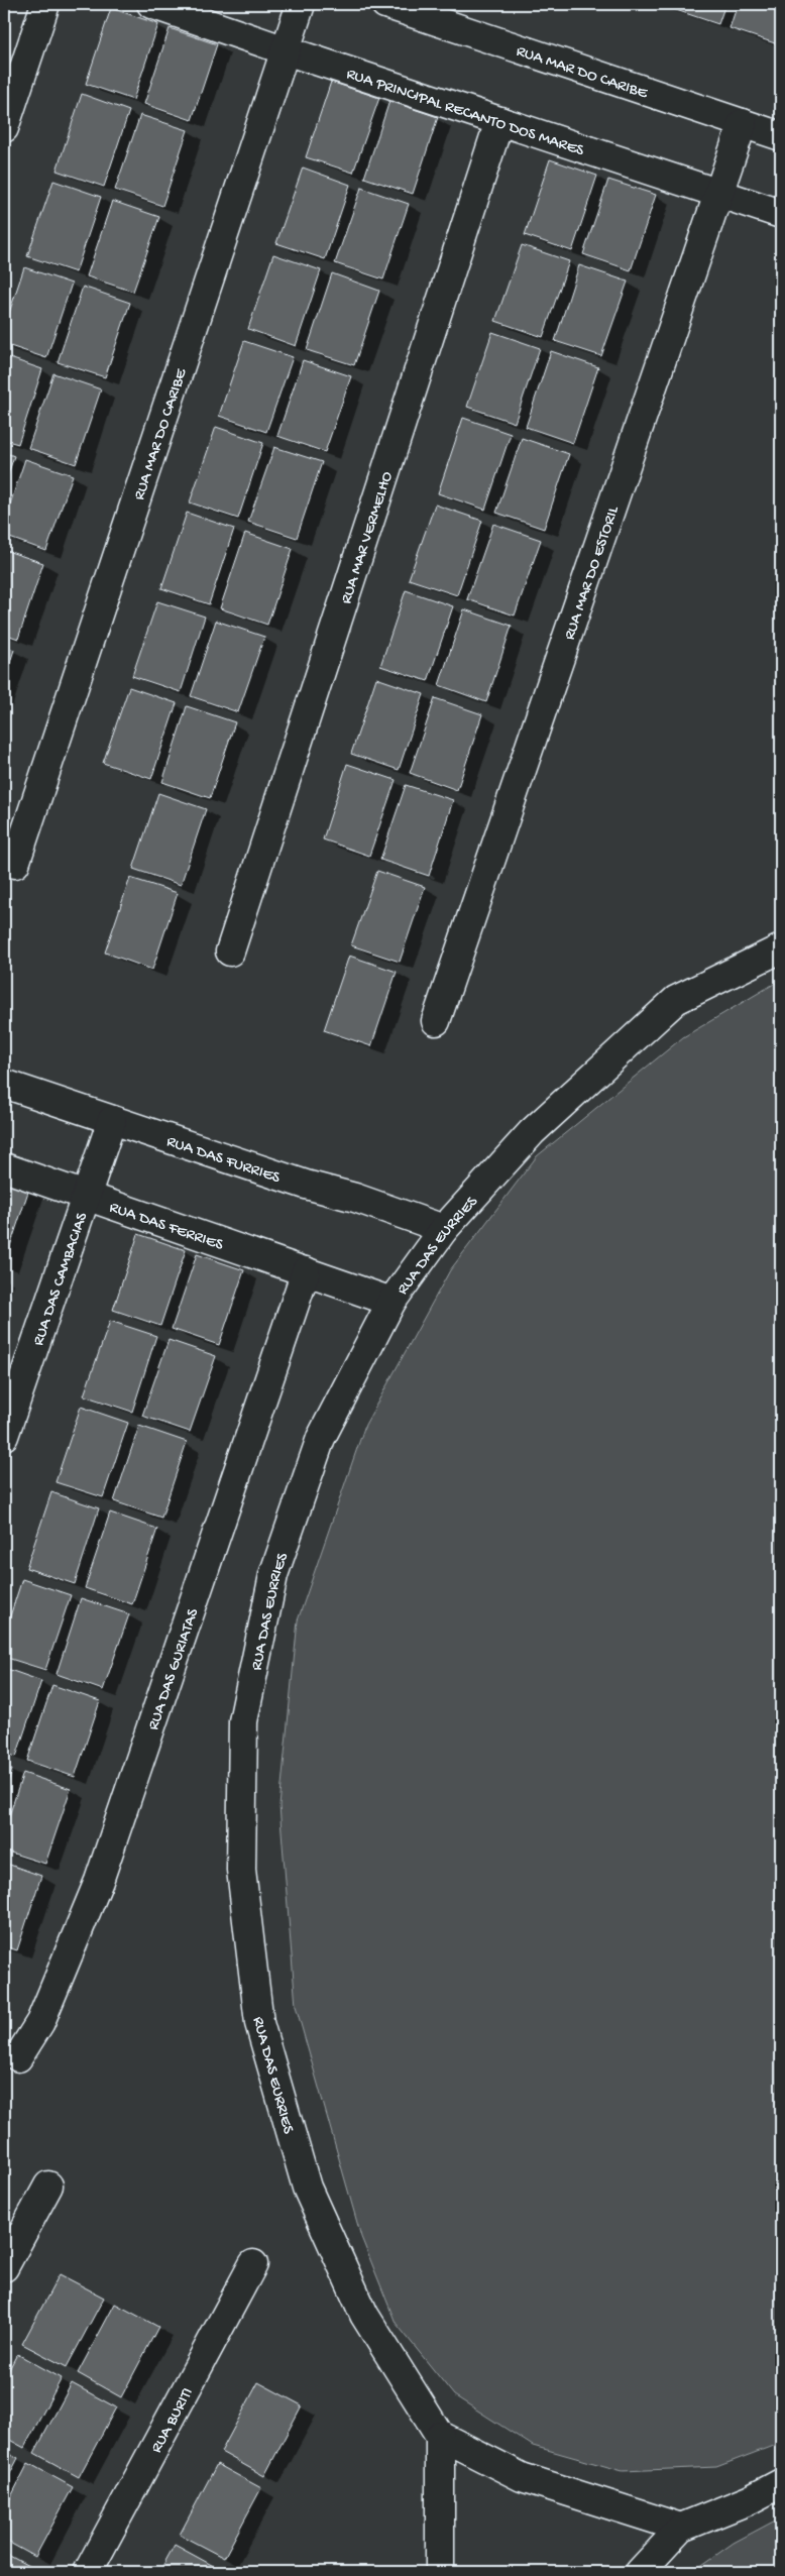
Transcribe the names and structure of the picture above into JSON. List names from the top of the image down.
{
  "streets": {
    "street": [
      "RUA MAR DO CARIBE",
      "RUA PRINCIPAL RECANTO DOS MARES",
      "RUA MAR VERMELHO",
      "RUA MAR DO ESTORIL",
      "RUA DAS FURRIES",
      "RUA DAS FERRIES",
      "RUA DAS EURRIES",
      "RUA DAS CAMBACIAS",
      "RUA DAS GURIATAS",
      "RUA BURITI"
    ]
  },
  "crossings": [
    ["RUA MAR DO CARIBE", "RUA PRINCIPAL RECANTO DOS MARES"],
    ["RUA MAR DO CARIBE", "RUA MAR DO ESTORIL"],
    ["RUA PRINCIPAL RECANTO DOS MARES", "RUA MAR VERMELHO"],
    ["RUA PRINCIPAL RECANTO DOS MARES", "RUA MAR DO ESTORIL"],
    ["RUA DAS FURRIES", "RUA DAS EURRIES"],
    ["RUA DAS FURRIES", "RUA DAS CAMBACIAS"],
    ["RUA DAS FERRIES", "RUA DAS EURRIES"],
    ["RUA DAS FERRIES", "RUA DAS CAMBACIAS"],
    ["RUA DAS FERRIES", "RUA DAS GURIATAS"]
  ]
}
